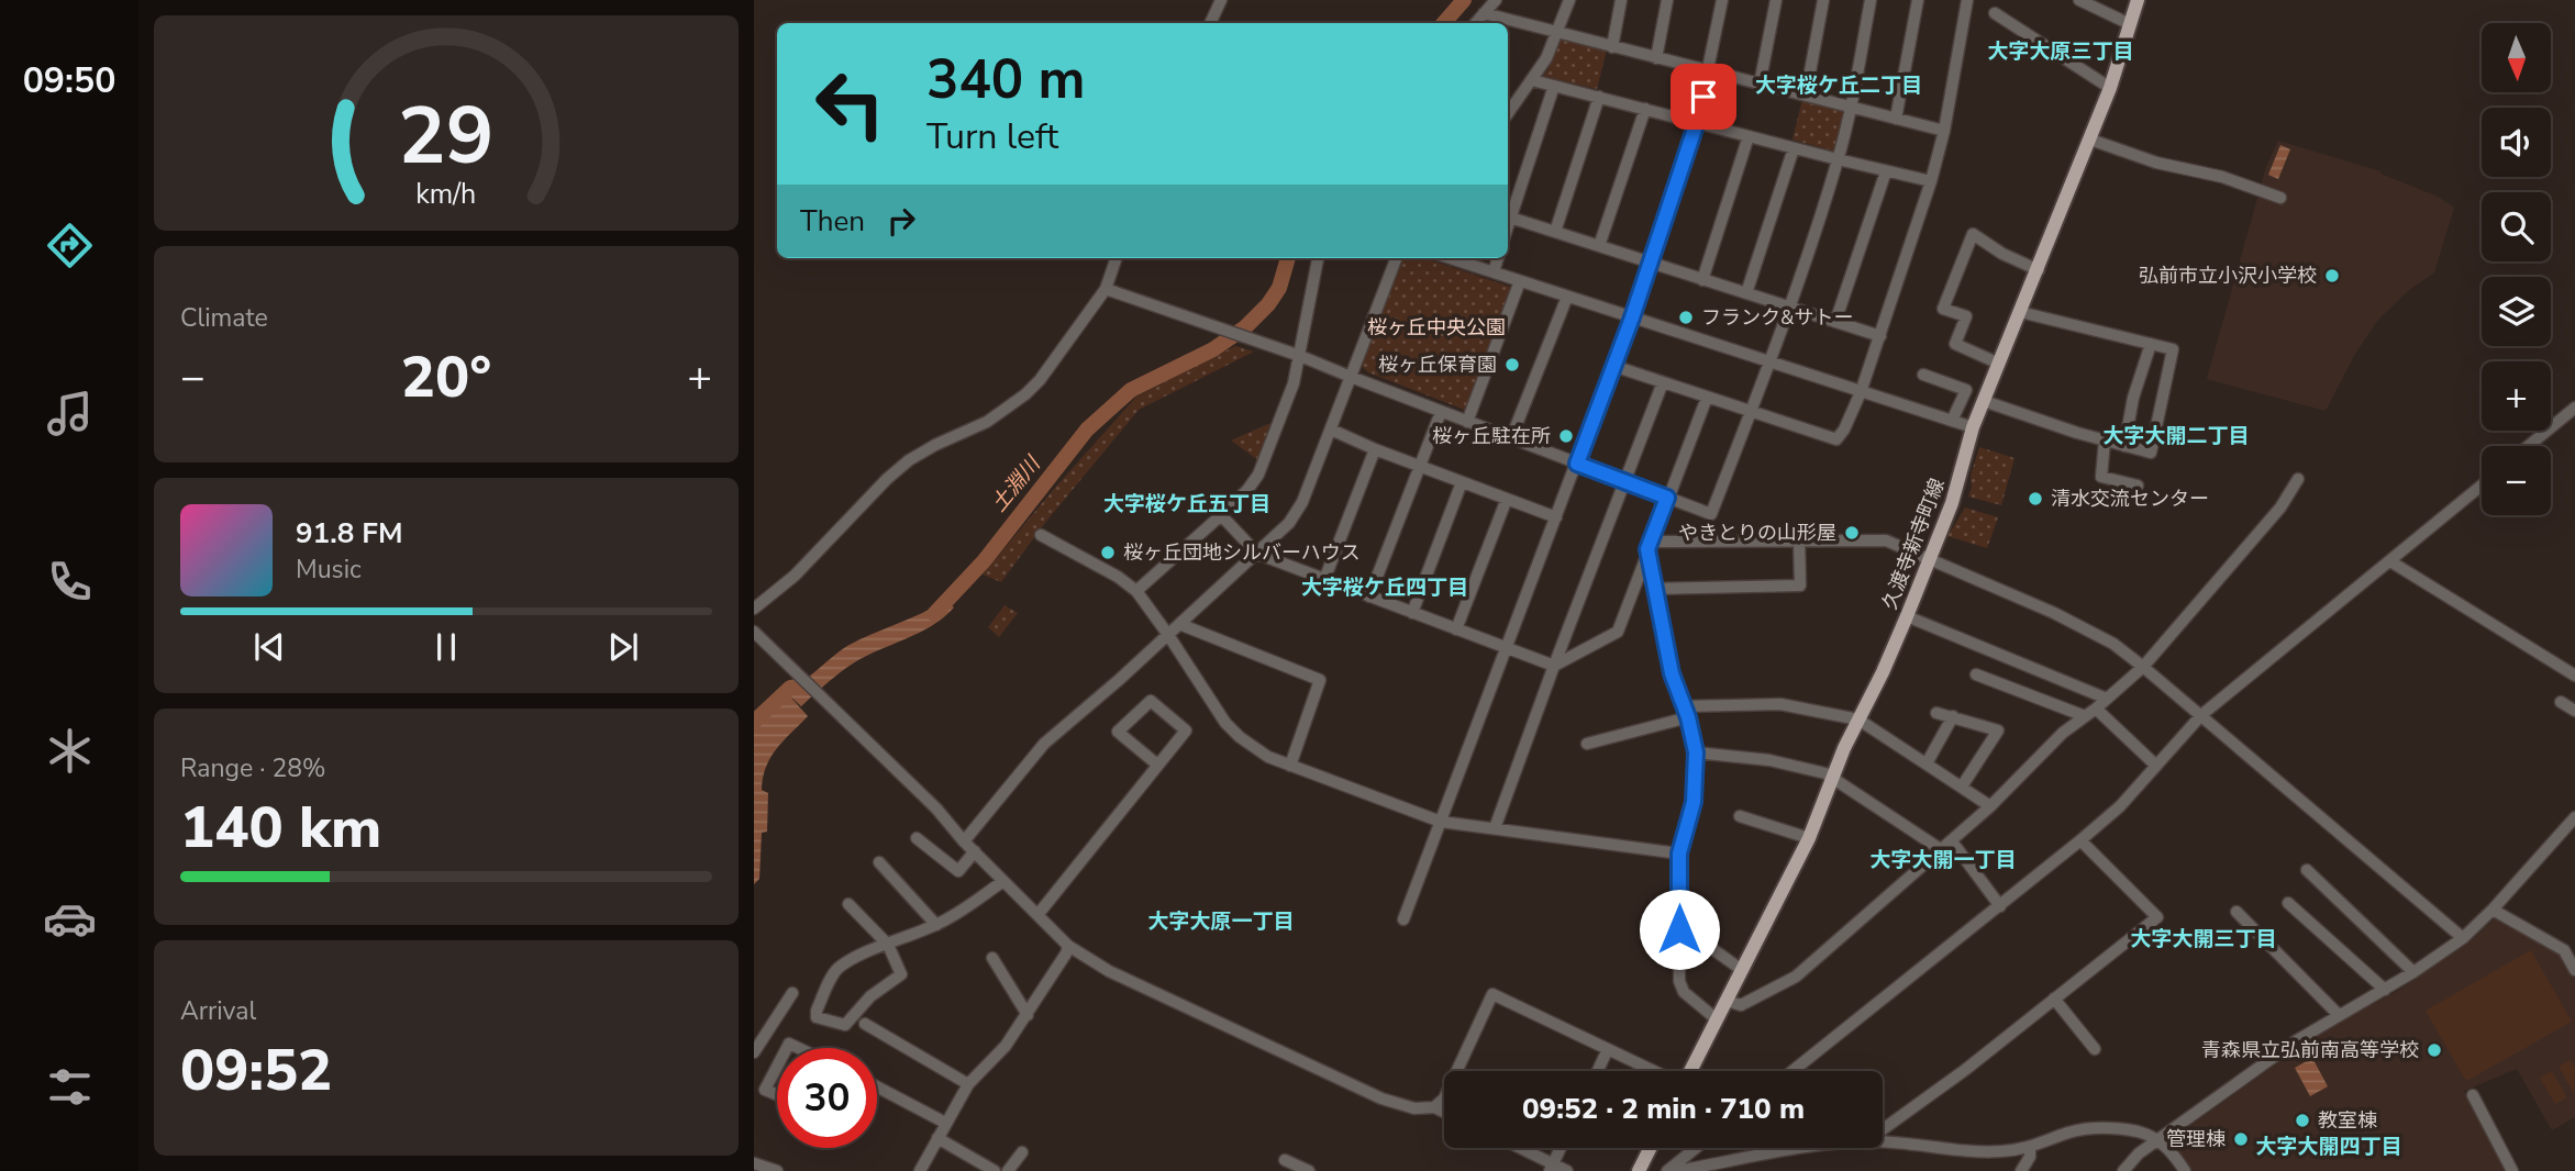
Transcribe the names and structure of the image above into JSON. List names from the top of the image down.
{
  "streets": {
    "main road": ["久渡寺新寺町線"]
  },
  "districts": [
    "大字大原三丁目",
    "大字桜ケ丘二丁目",
    "大字大開二丁目",
    "大字桜ケ丘五丁目",
    "大字桜ケ丘四丁目",
    "大字大開一丁目",
    "大字大原一丁目",
    "大字大開三丁目",
    "大字大開四丁目"
  ],
  "water": ["土淵川"],
  "parks": ["桜ヶ丘中央公園"],
  "places": [
    "弘前市立小沢小学校",
    "フランク&サトー",
    "桜ヶ丘保育園",
    "桜ヶ丘駐在所",
    "清水交流センター",
    "やきとりの山形屋",
    "桜ヶ丘団地シルバーハウス",
    "青森県立弘前南高等学校",
    "教室棟",
    "管理棟"
  ],
  "north": "bottom",
  "page": {
    "tabs": "09:50",
    "map_buttons": ["+", "−"],
    "turn": ["340 m", "Turn left"],
    "then": "Then",
    "tile": [
      "Climate",
      ["Range · 28%", "140 km"],
      ["Arrival", "09:52"]
    ],
    "heat": ["−", "20°", "+"],
    "song": ["91.8 FM", "Music"],
    "limit": "30",
    "trip": "09:52 · 2 min · 710 m",
    "gauge": ["29", "km/h"]
  }
}
